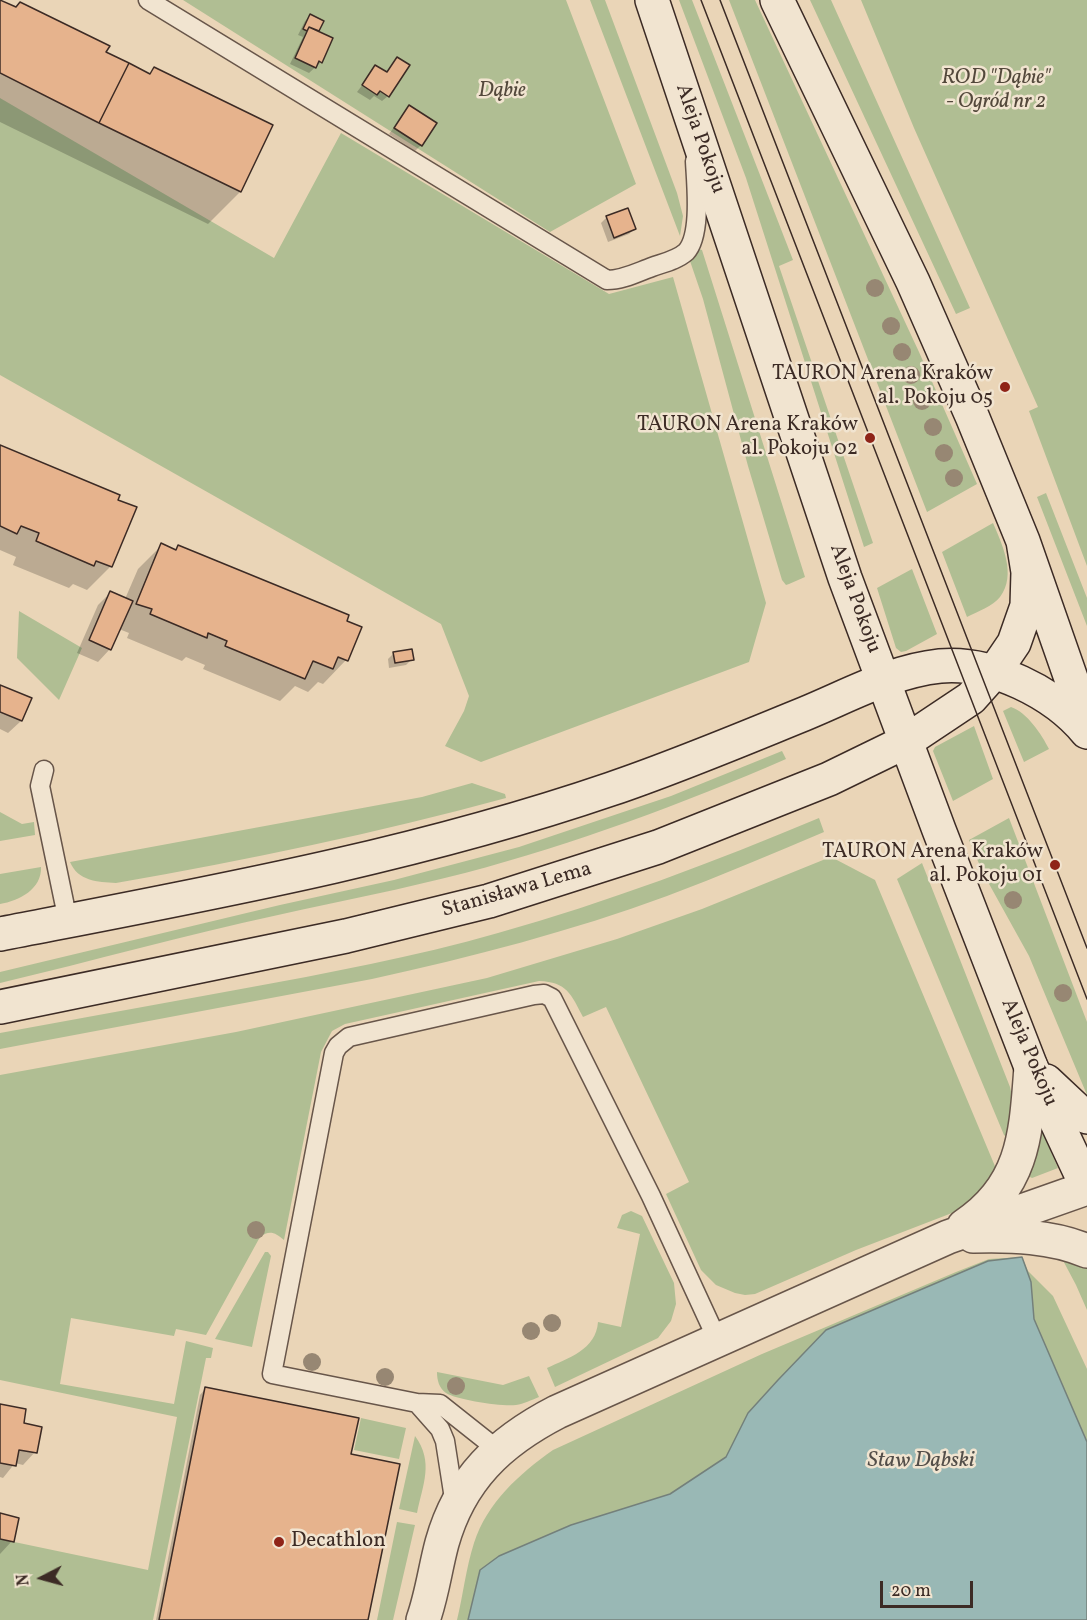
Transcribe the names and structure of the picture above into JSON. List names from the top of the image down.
{
  "streets": {
    "main road": ["Aleja Pokoju", "Stanisława Lema"]
  },
  "crossings": [
    ["Aleja Pokoju", "Stanisława Lema"]
  ],
  "water": ["Staw Dąbski"],
  "parks": ["ROD \"Dąbie\" - Ogród nr 2", "Dąbie"],
  "places": [
    "TAURON Arena Kraków al. Pokoju 05",
    "TAURON Arena Kraków al. Pokoju 02",
    "TAURON Arena Kraków al. Pokoju 01",
    "Decathlon"
  ],
  "scale_bar": "20 m",
  "north": "left"
}
